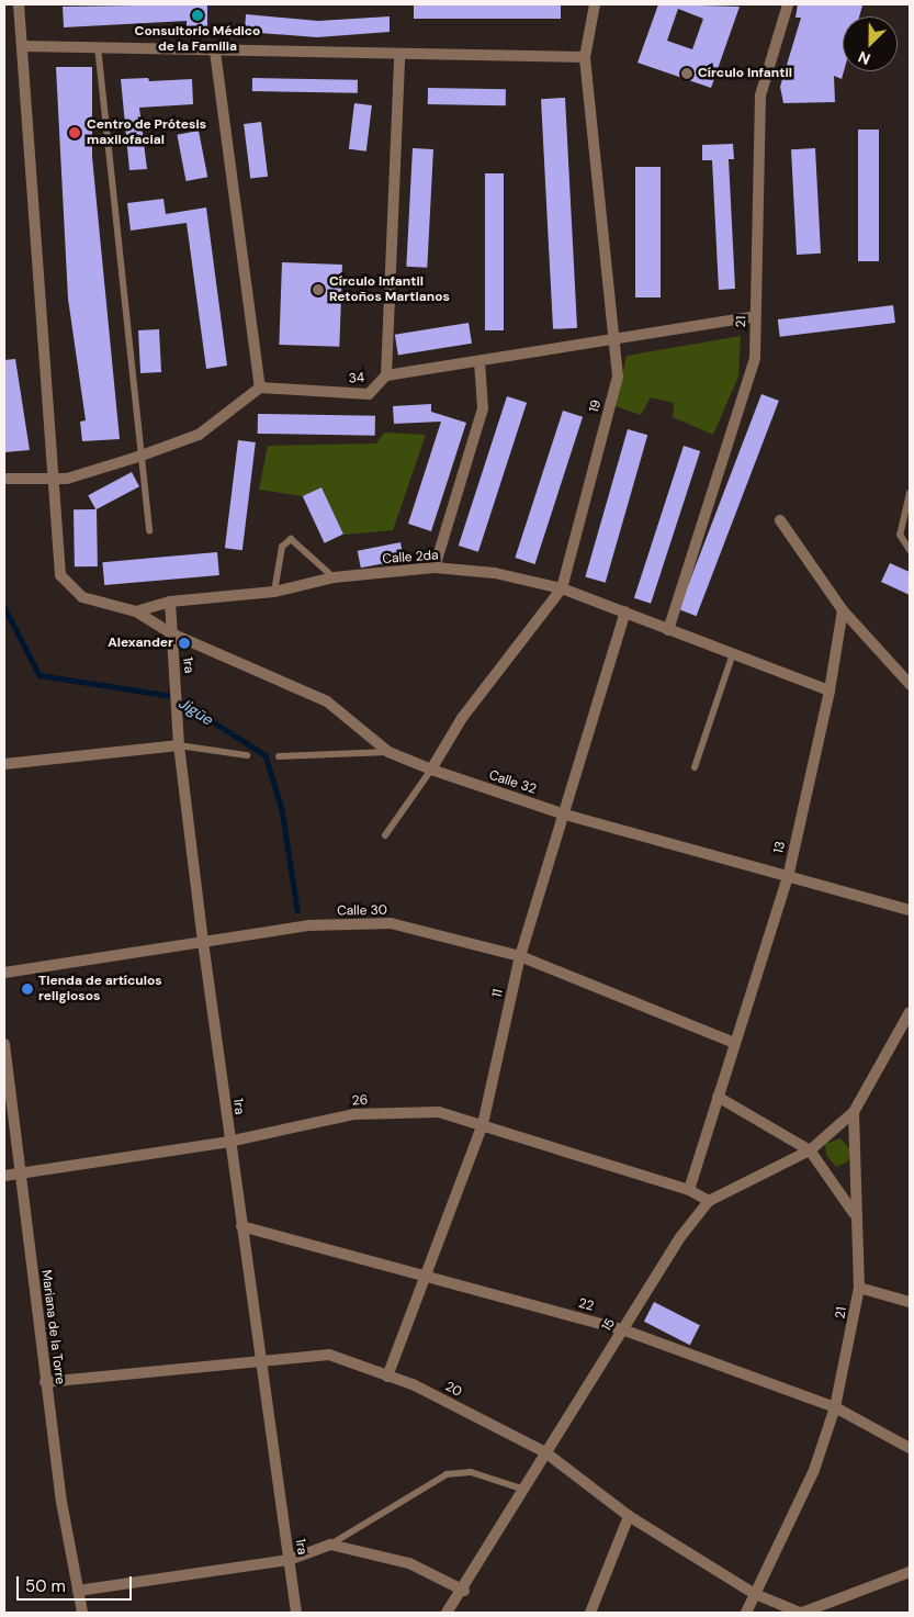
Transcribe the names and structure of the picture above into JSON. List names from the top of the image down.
{
  "streets": {
    "street": [
      "21",
      "34",
      "19",
      "Calle 2da",
      "1ra",
      "Calle 32",
      "13",
      "Calle 30",
      "11",
      "26",
      "22",
      "15",
      "Mariana de la Torre",
      "20"
    ]
  },
  "crossings": [
    ["21", "Calle 2da"],
    ["21", "22"],
    ["21", "15"],
    ["21", "20"],
    ["19", "Calle 2da"],
    ["19", "Calle 32"],
    ["Calle 2da", "1ra"],
    ["Calle 2da", "Calle 32"],
    ["Calle 2da", "11"],
    ["1ra", "Calle 32"],
    ["1ra", "Calle 30"],
    ["1ra", "26"],
    ["1ra", "22"],
    ["1ra", "20"],
    ["Calle 32", "13"],
    ["Calle 32", "11"],
    ["13", "Calle 30"],
    ["13", "26"],
    ["Calle 30", "11"],
    ["11", "26"],
    ["11", "22"],
    ["11", "20"],
    ["26", "15"],
    ["26", "Mariana de la Torre"],
    ["22", "15"],
    ["15", "20"],
    ["Mariana de la Torre", "20"]
  ],
  "water": ["Jigüe"],
  "places": [
    "Consultorio Médico de la Familia",
    "Círculo Infantil",
    "Centro de Prótesis maxilofacial",
    "Círculo Infantil Retoños Martianos",
    "Alexander",
    "Tienda de artículos religiosos"
  ],
  "scale_bar": "50 m",
  "north": "bottom left"
}
